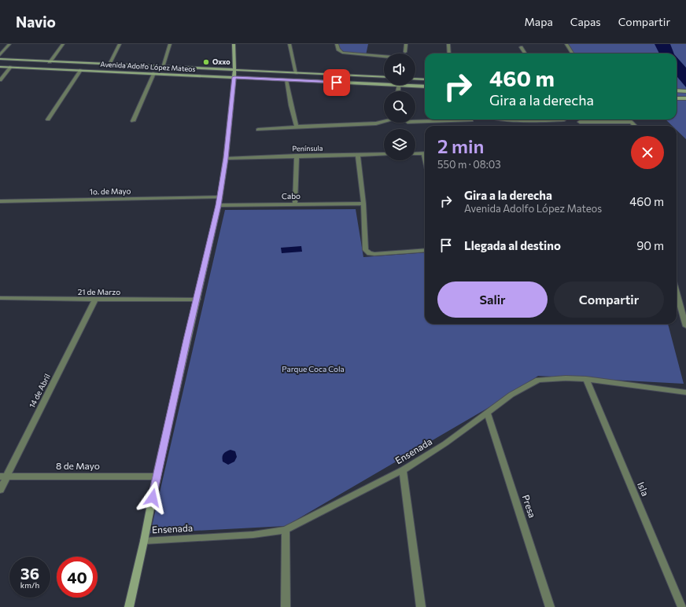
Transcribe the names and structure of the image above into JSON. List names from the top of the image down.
{
  "streets": {
    "main road": ["Avenida Adolfo López Mateos"],
    "street": [
      "Península",
      "1o. de Mayo",
      "Cabo",
      "21 de Marzo",
      "14 de Abril",
      "Ensenada",
      "8 de Mayo",
      "Isla",
      "Presa"
    ]
  },
  "crossings": [
    ["21 de Marzo", "14 de Abril"],
    ["14 de Abril", "8 de Mayo"],
    ["Ensenada", "Isla"],
    ["Ensenada", "Presa"]
  ],
  "parks": ["Parque Coca Cola"],
  "places": ["Oxxo"],
  "page": {
    "header": "Navio",
    "nav": ["Mapa", "Capas", "Compartir"],
    "turn": ["460 m", "Gira a la derecha"],
    "heading": ["2 min", "550 m · 08:03"],
    "list": [
      {
        "name": "Gira a la derecha",
        "note": "Avenida Adolfo López Mateos",
        "value": "460 m"
      },
      {
        "name": "Llegada al destino",
        "value": "90 m"
      }
    ],
    "buttons": ["Salir", "Compartir"],
    "speed": "36 km/h",
    "limit": "40"
  }
}
